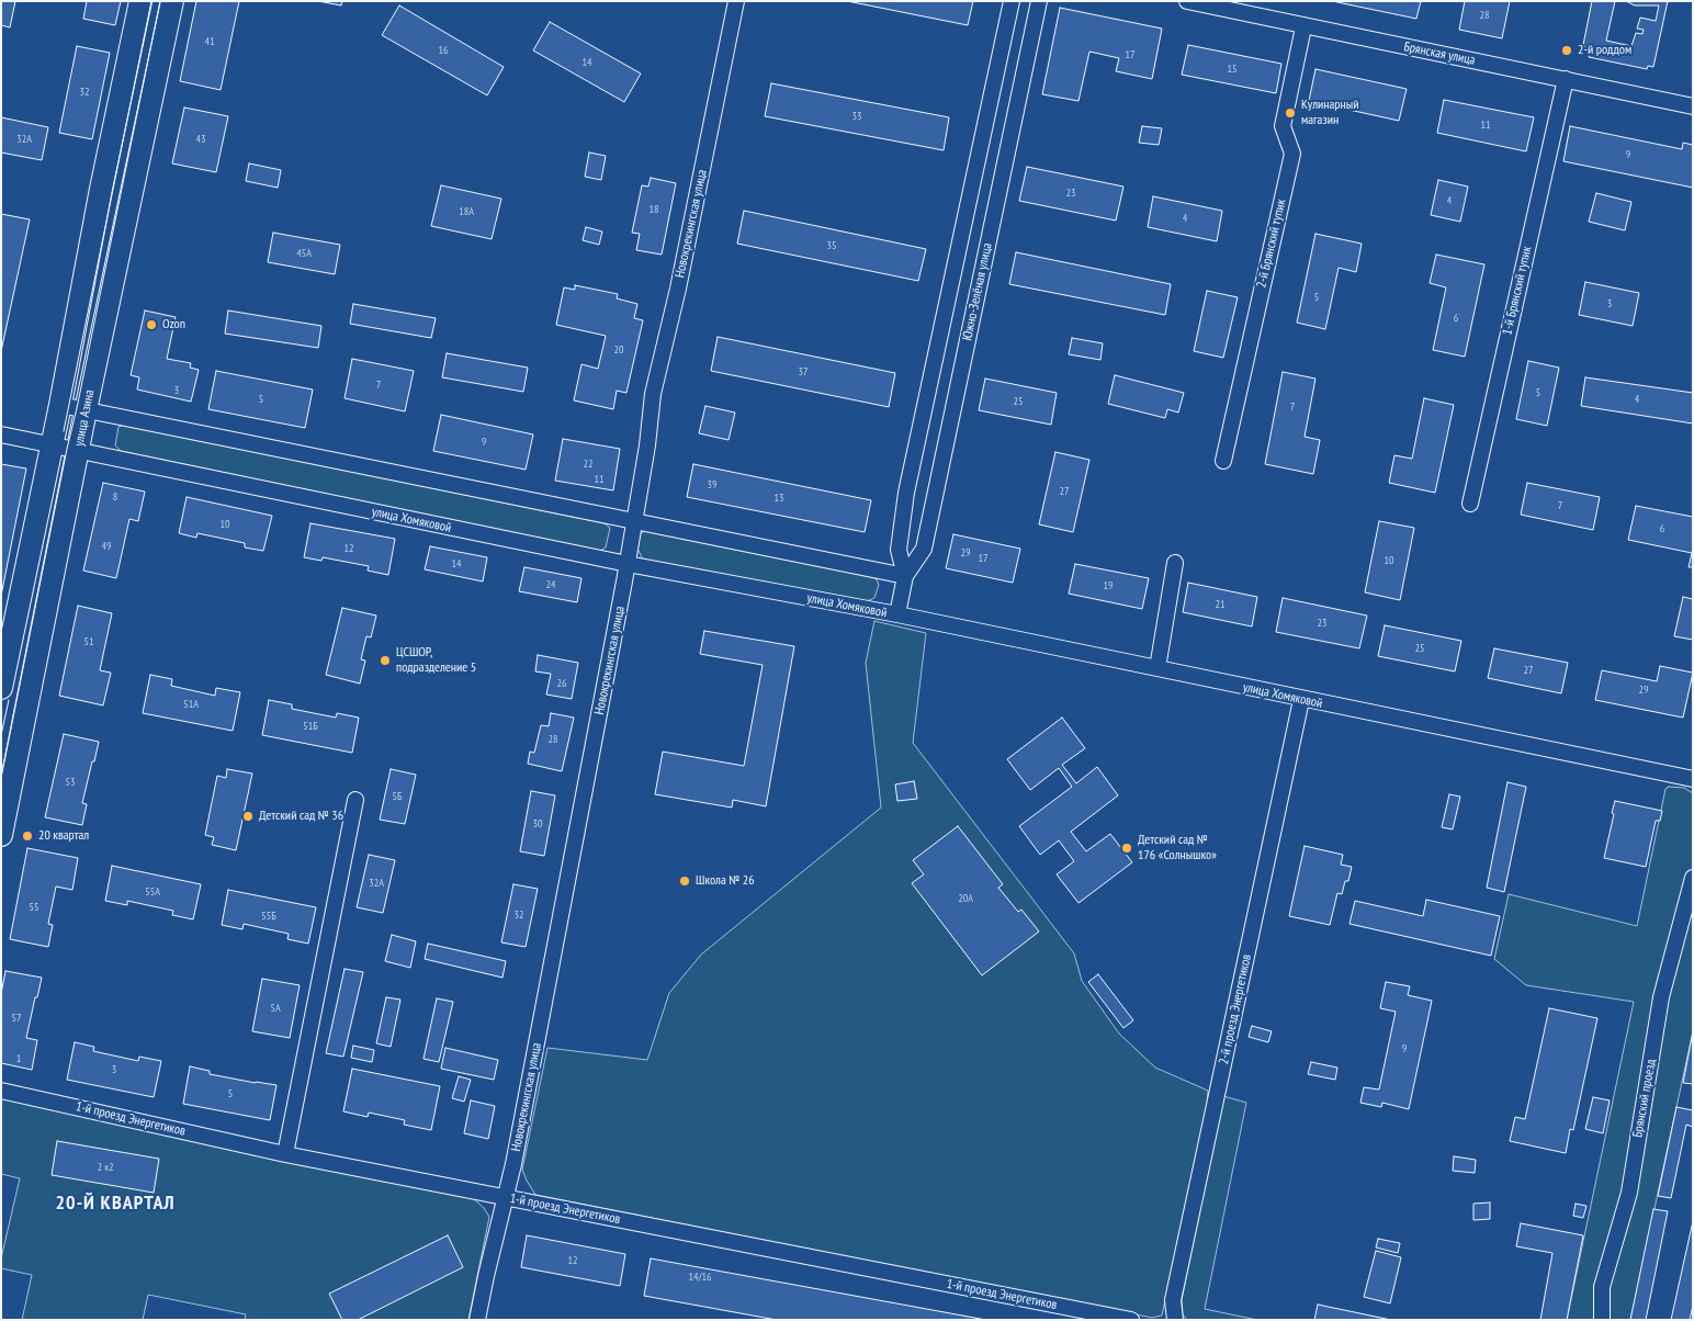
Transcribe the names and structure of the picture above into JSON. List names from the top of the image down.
{
  "streets": {
    "main road": ["улица Азина"],
    "street": [
      "Брянская улица",
      "Новокрекингская улица",
      "2-й Брянский тупик",
      "1-й Брянский тупик",
      "Южно-Зелёная улица",
      "улица Хомяковой",
      "2-й проезд Энергетиков",
      "Брянский проезд",
      "1-й проезд Энергетиков"
    ]
  },
  "crossings": [
    ["Брянская улица", "2-й Брянский тупик"],
    ["Брянская улица", "1-й Брянский тупик"],
    ["Новокрекингская улица", "улица Хомяковой"],
    ["Новокрекингская улица", "1-й проезд Энергетиков"],
    ["Южно-Зелёная улица", "улица Хомяковой"],
    ["улица Азина", "улица Хомяковой"],
    ["улица Хомяковой", "2-й проезд Энергетиков"]
  ],
  "districts": ["20-Й КВАРТАЛ"],
  "places": [
    "2-й роддом",
    "Кулинарный магазин",
    "Ozon",
    "ЦСШОР, подразделение 5",
    "Детский сад № 36",
    "20 квартал",
    "Детский сад № 176 «Солнышко»",
    "Школа № 26"
  ],
  "house_numbers": [
    "28",
    "41",
    "16",
    "17",
    "14",
    "15",
    "32",
    "33",
    "11",
    "32А",
    "43",
    "9",
    "23",
    "4",
    "18",
    "18А",
    "4",
    "35",
    "45А",
    "5",
    "3",
    "6",
    "20",
    "37",
    "7",
    "3",
    "5",
    "5",
    "4",
    "25",
    "7",
    "9",
    "22",
    "11",
    "39",
    "27",
    "8",
    "13",
    "7",
    "10",
    "6",
    "49",
    "12",
    "29",
    "17",
    "10",
    "14",
    "24",
    "19",
    "21",
    "23",
    "51",
    "25",
    "27",
    "26",
    "29",
    "51А",
    "51Б",
    "28",
    "53",
    "5Б",
    "30",
    "32А",
    "55А",
    "20А",
    "55",
    "32",
    "55Б",
    "5А",
    "57",
    "9",
    "1",
    "3",
    "5",
    "2 к2",
    "12",
    "14/16"
  ]
}
